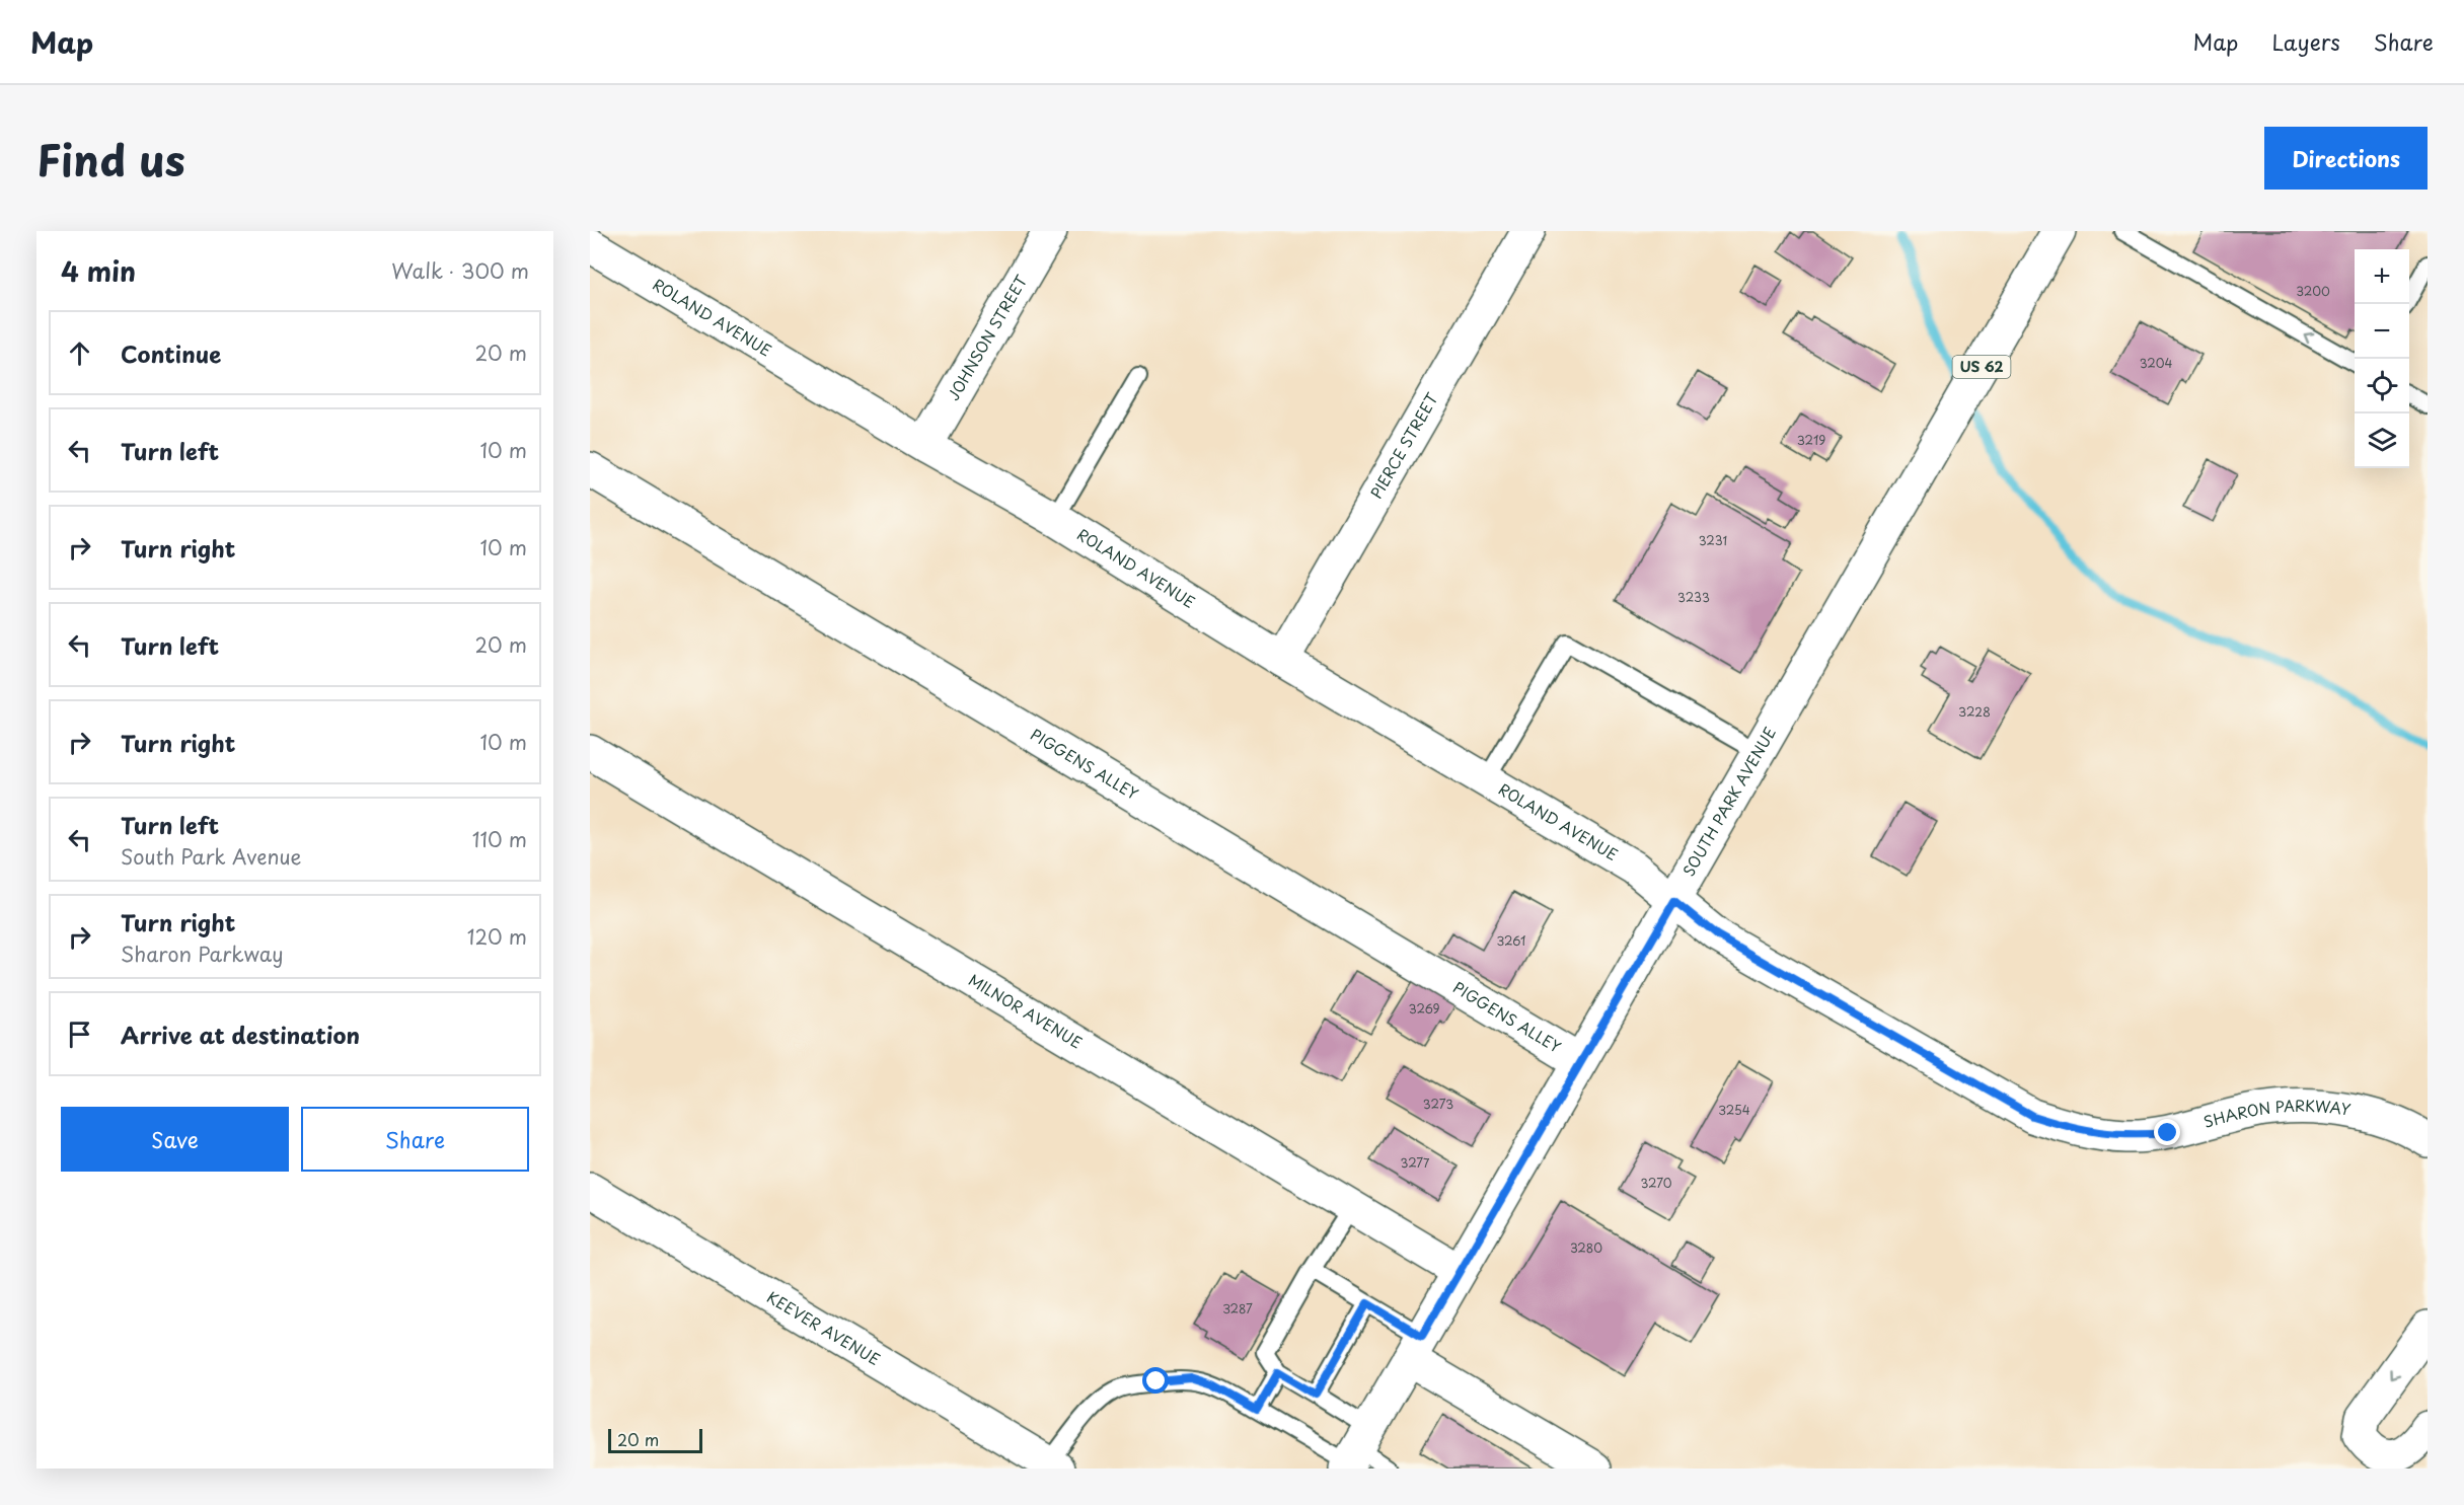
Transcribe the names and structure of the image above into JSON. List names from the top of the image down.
{
  "streets": {
    "street": [
      "ROLAND AVENUE",
      "JOHNSON STREET",
      "US 62",
      "PIERCE STREET",
      "PIGGENS ALLEY",
      "SOUTH PARK AVENUE",
      "MILNOR AVENUE",
      "SHARON PARKWAY",
      "KEEVER AVENUE"
    ]
  },
  "crossings": [
    ["ROLAND AVENUE", "JOHNSON STREET"],
    ["ROLAND AVENUE", "PIERCE STREET"],
    ["ROLAND AVENUE", "SOUTH PARK AVENUE"],
    ["ROLAND AVENUE", "SHARON PARKWAY"],
    ["PIGGENS ALLEY", "SOUTH PARK AVENUE"],
    ["SOUTH PARK AVENUE", "MILNOR AVENUE"],
    ["SOUTH PARK AVENUE", "SHARON PARKWAY"]
  ],
  "house_numbers": [
    "3200",
    "3204",
    "3219",
    "3231",
    "3233",
    "3228",
    "3261",
    "3269",
    "3273",
    "3254",
    "3277",
    "3270",
    "3280",
    "3287"
  ],
  "scale_bar": "20 m",
  "page": {
    "header": "Map",
    "nav": ["Map", "Layers", "Share"],
    "title": "Find us",
    "buttons": [
      "Directions",
      ["Save", "Share"]
    ],
    "heading": ["4 min", "Walk · 300 m"],
    "map_buttons": ["+", "−"],
    "list": [
      ["Continue", "20 m"],
      ["Turn left", "10 m"],
      ["Turn right", "10 m"],
      ["Turn left", "20 m"],
      ["Turn right", "10 m"],
      ["Turn left", "South Park Avenue", "110 m"],
      ["Turn right", "Sharon Parkway", "120 m"],
      "Arrive at destination"
    ],
    "scale": "20 m"
  }
}
